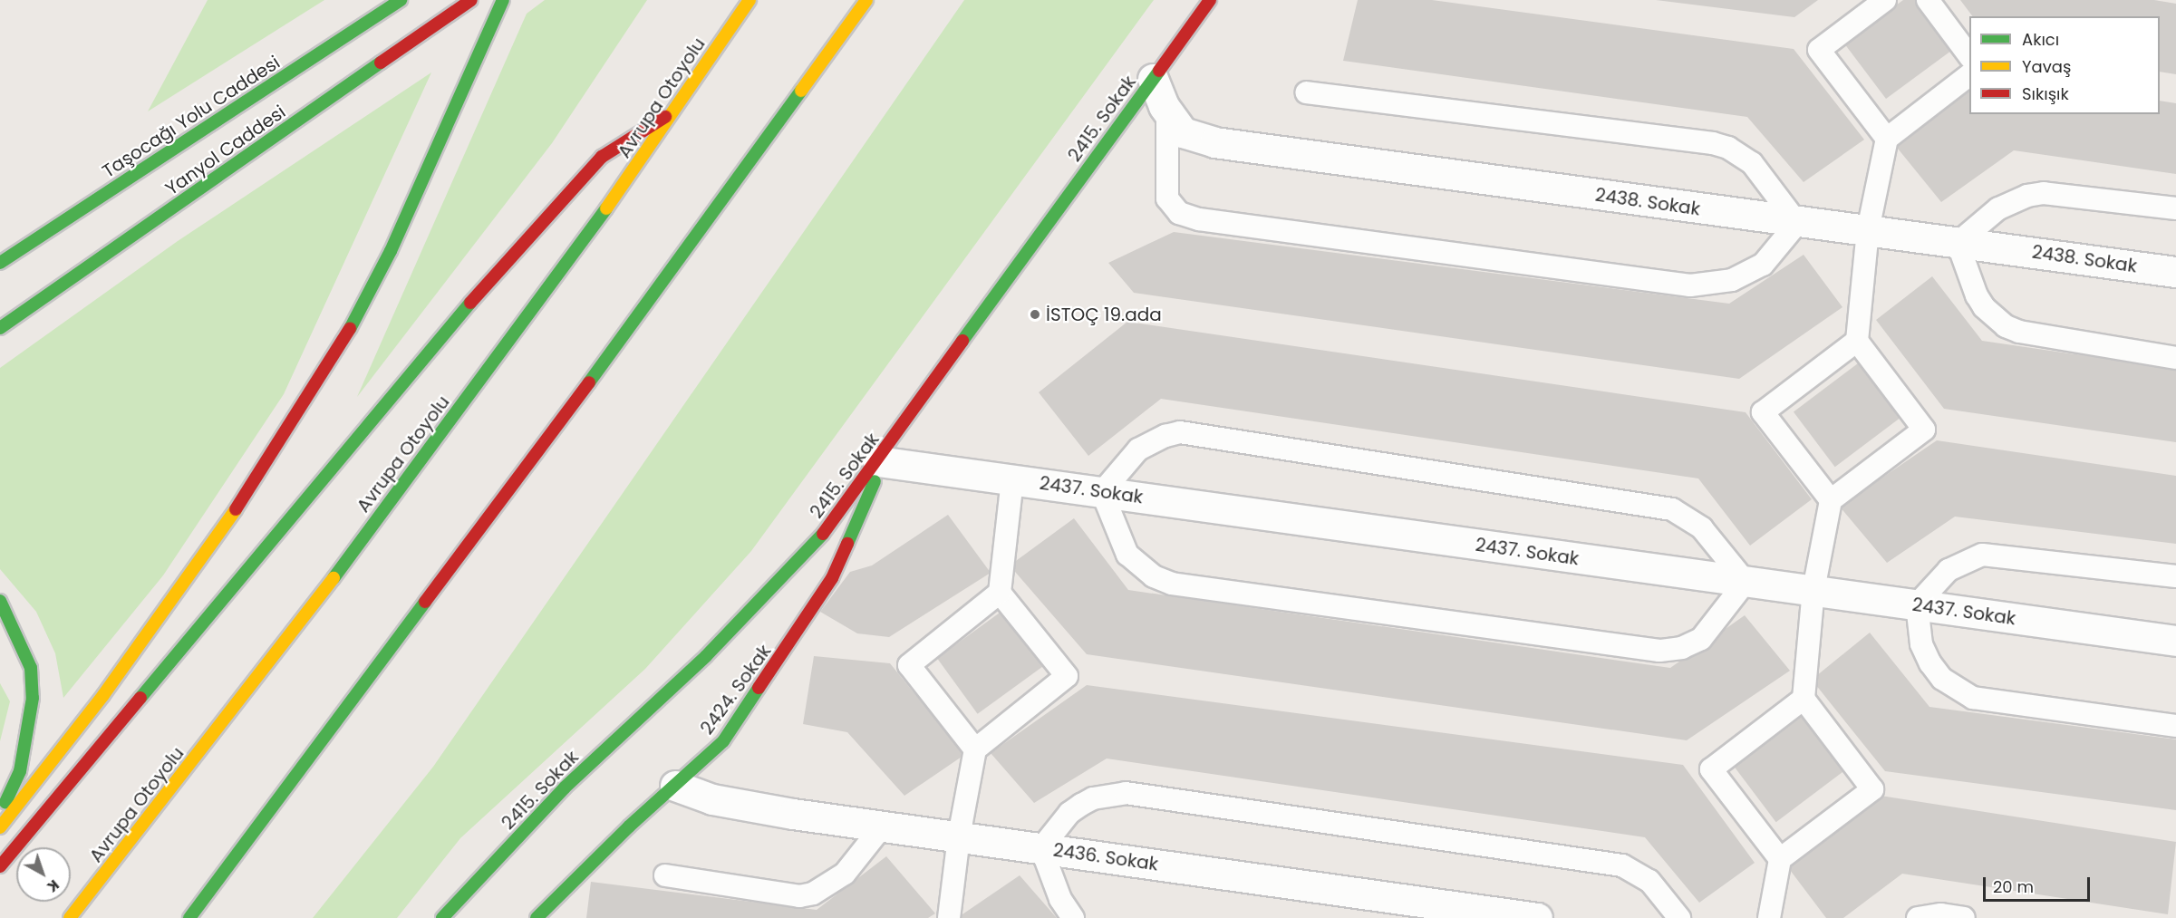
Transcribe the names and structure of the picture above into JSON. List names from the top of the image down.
{
  "streets": {
    "main road": [
      "Avrupa Otoyolu",
      "Taşocağı Yolu Caddesi",
      "2415. Sokak",
      "Yanyol Caddesi",
      "2424. Sokak"
    ],
    "street": ["2438. Sokak", "2437. Sokak", "2436. Sokak"]
  },
  "crossings": [
    ["2415. Sokak", "2438. Sokak"],
    ["2415. Sokak", "2437. Sokak"],
    ["2415. Sokak", "2424. Sokak"],
    ["2437. Sokak", "2424. Sokak"],
    ["2424. Sokak", "2436. Sokak"]
  ],
  "places": ["İSTOÇ 19.ada"],
  "legend": ["Akıcı", "Yavaş", "Sıkışık"],
  "scale_bar": "20 m",
  "north": "bottom right"
}
